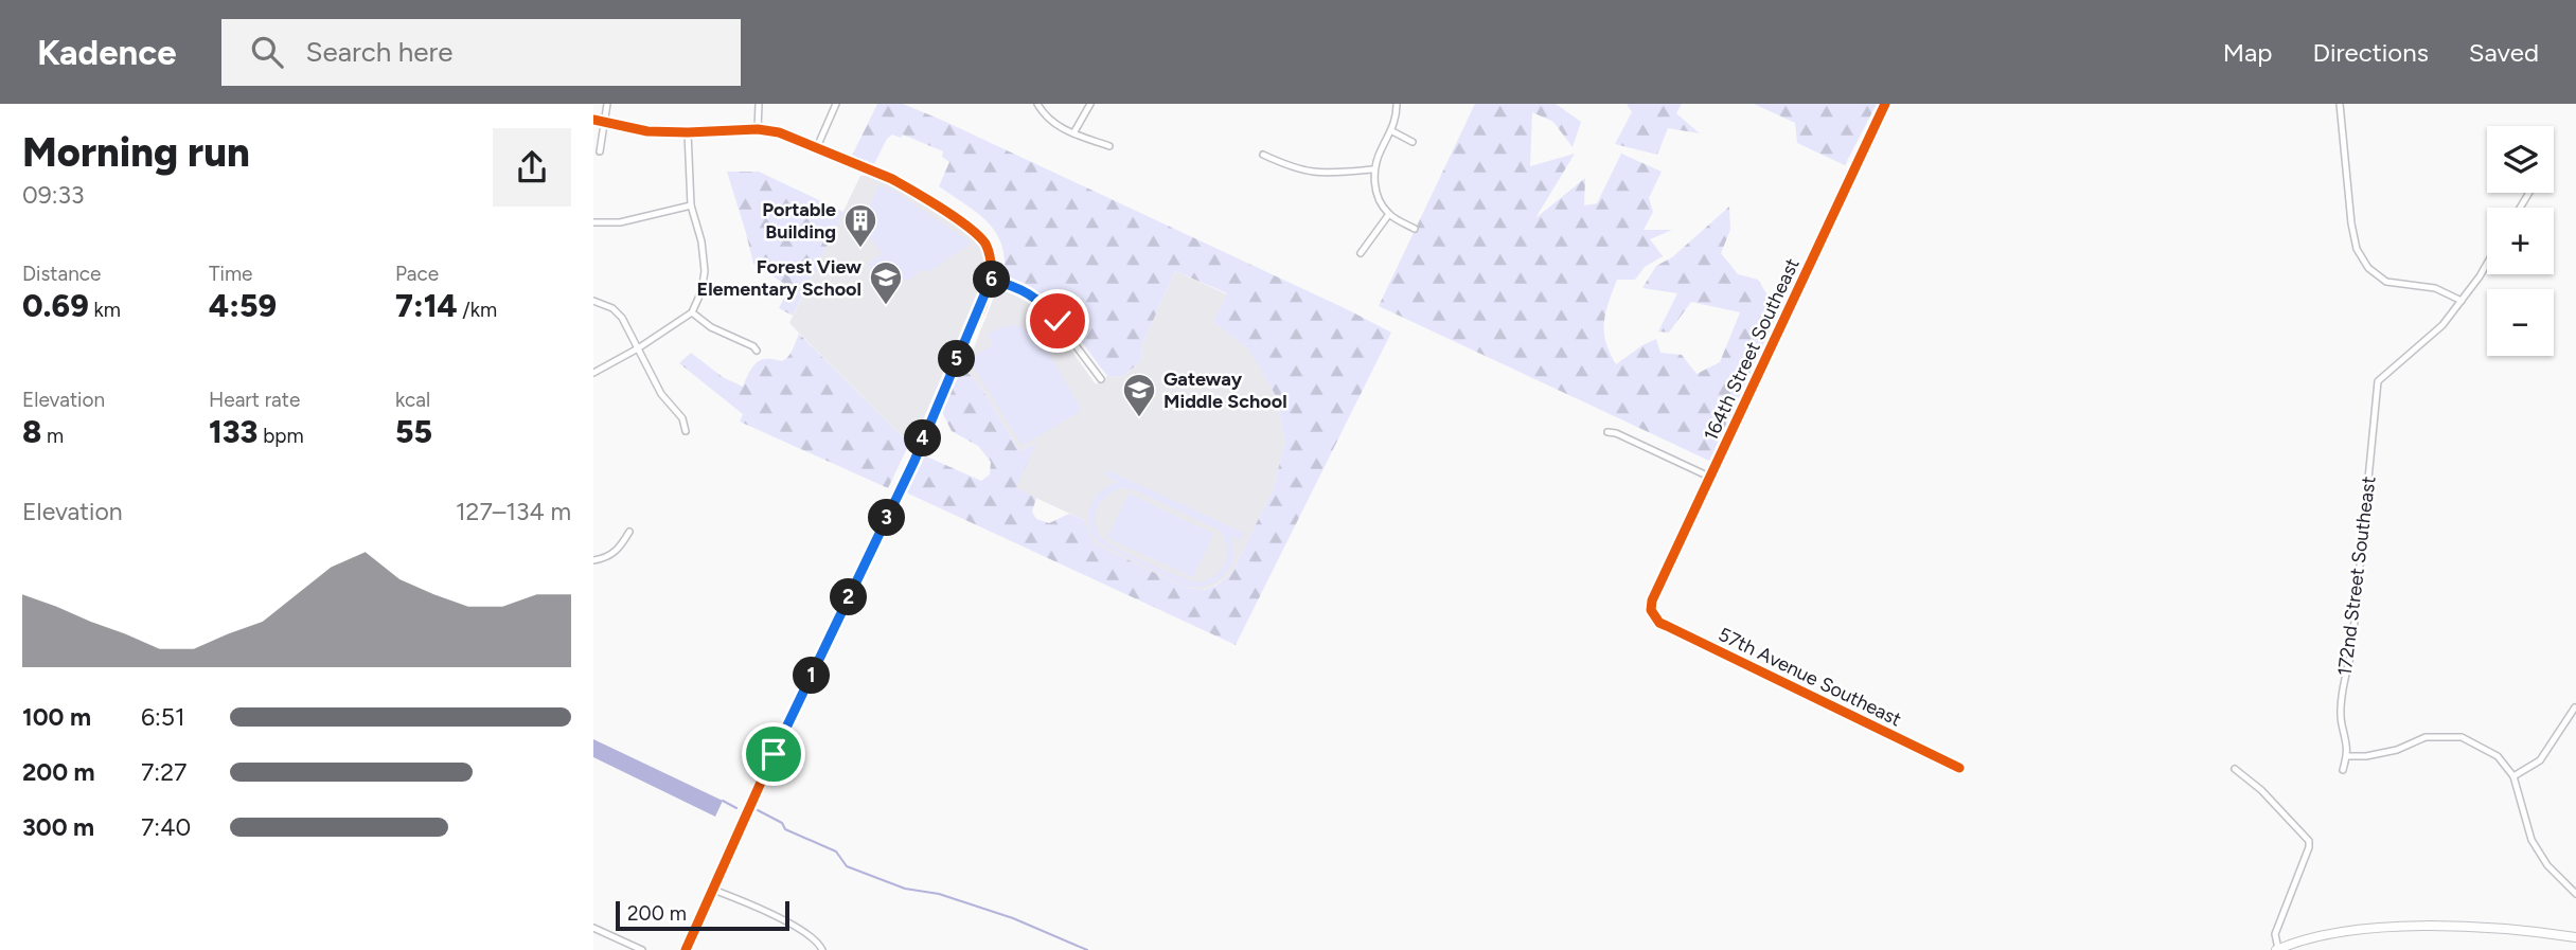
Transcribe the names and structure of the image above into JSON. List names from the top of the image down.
{
  "streets": {
    "street": ["164th Street Southeast", "172nd Street Southeast", "57th Avenue Southeast"]
  },
  "crossings": [
    ["164th Street Southeast", "57th Avenue Southeast"]
  ],
  "places": {
    "building": ["Portable Building"],
    "school or university": ["Forest View Elementary School", "Gateway Middle School"]
  },
  "scale_bar": "200 m",
  "page": {
    "header": "Kadence",
    "search": "Search here",
    "nav": ["Map", "Directions", "Saved"],
    "heading": ["Morning run", "09:33"],
    "map_buttons": ["+", "−"],
    "stats": [
      ["Distance", "0.69 km"],
      ["Time", "4:59"],
      ["Pace", "7:14 /km"],
      ["Elevation", "8 m"],
      ["Heart rate", "133 bpm"],
      ["kcal", "55"]
    ],
    "pins": [
      "6",
      "5",
      "4",
      "3",
      "2",
      "1"
    ],
    "chart": ["Elevation", "127–134 m"],
    "list": [
      {
        "name": "100 m",
        "note": "6:51"
      },
      {
        "name": "200 m",
        "note": "7:27"
      },
      {
        "name": "300 m",
        "note": "7:40"
      }
    ],
    "scale": "200 m"
  }
}
